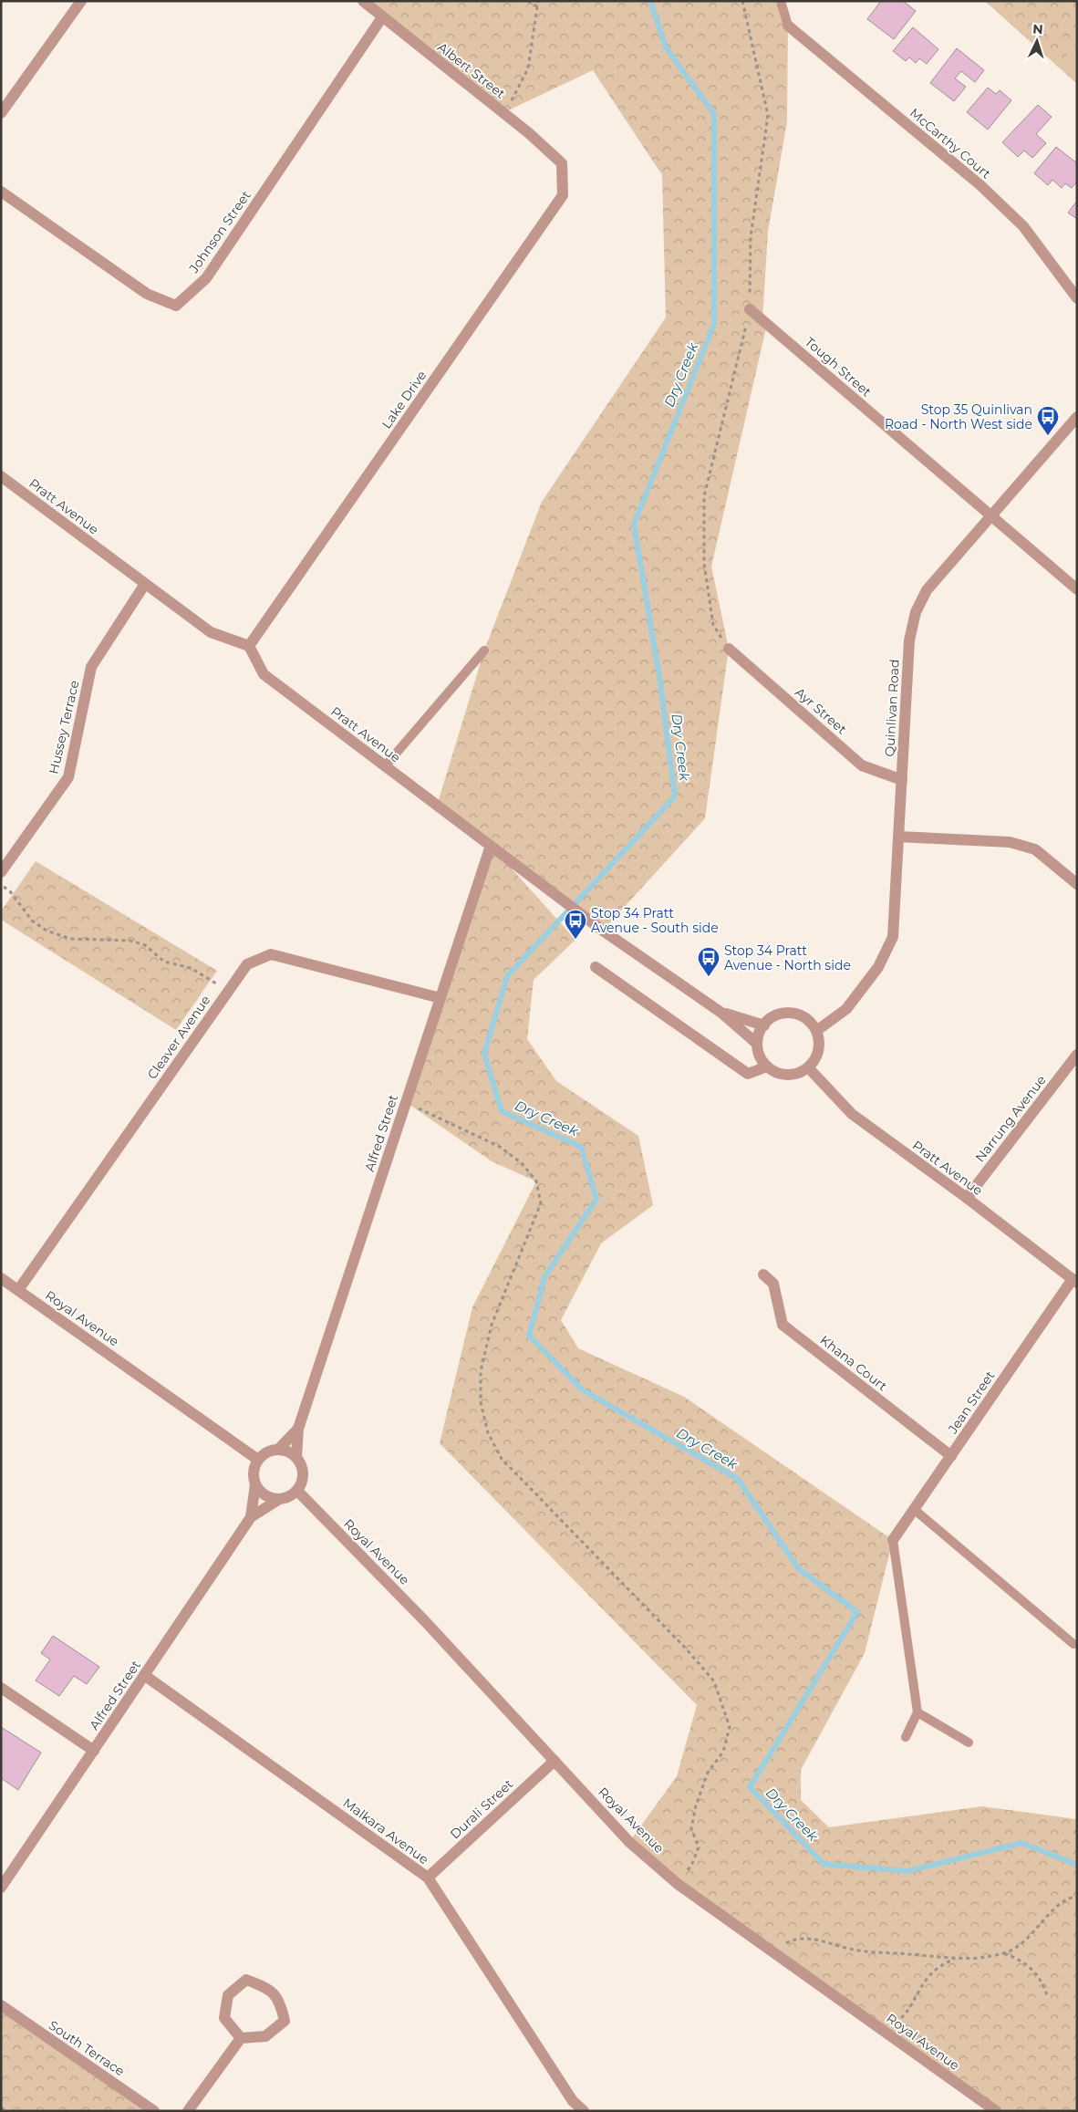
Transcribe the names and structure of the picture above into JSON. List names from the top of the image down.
{
  "streets": {
    "street": [
      "Albert Street",
      "McCarthy Court",
      "Johnson Street",
      "Tough Street",
      "Lake Drive",
      "Pratt Avenue",
      "Quinlivan Road",
      "Ayr Street",
      "Hussey Terrace",
      "Cleaver Avenue",
      "Narrung Avenue",
      "Alfred Street",
      "Royal Avenue",
      "Khana Court",
      "Jean Street",
      "Durali Street",
      "Malkara Avenue",
      "South Terrace"
    ]
  },
  "crossings": [
    ["Albert Street", "Johnson Street"],
    ["Albert Street", "Lake Drive"],
    ["Tough Street", "Quinlivan Road"],
    ["Lake Drive", "Pratt Avenue"],
    ["Pratt Avenue", "Quinlivan Road"],
    ["Pratt Avenue", "Hussey Terrace"],
    ["Pratt Avenue", "Narrung Avenue"],
    ["Pratt Avenue", "Alfred Street"],
    ["Pratt Avenue", "Jean Street"],
    ["Quinlivan Road", "Ayr Street"],
    ["Cleaver Avenue", "Alfred Street"],
    ["Cleaver Avenue", "Royal Avenue"],
    ["Alfred Street", "Royal Avenue"],
    ["Alfred Street", "Malkara Avenue"],
    ["Royal Avenue", "Durali Street"],
    ["Khana Court", "Jean Street"],
    ["Durali Street", "Malkara Avenue"]
  ],
  "water": ["Dry Creek"],
  "places": {
    "bus stop": ["Stop 35 Quinlivan Road - North West side", "Stop 34 Pratt Avenue - South side", "Stop 34 Pratt Avenue - North side"]
  },
  "north": "top"
}
